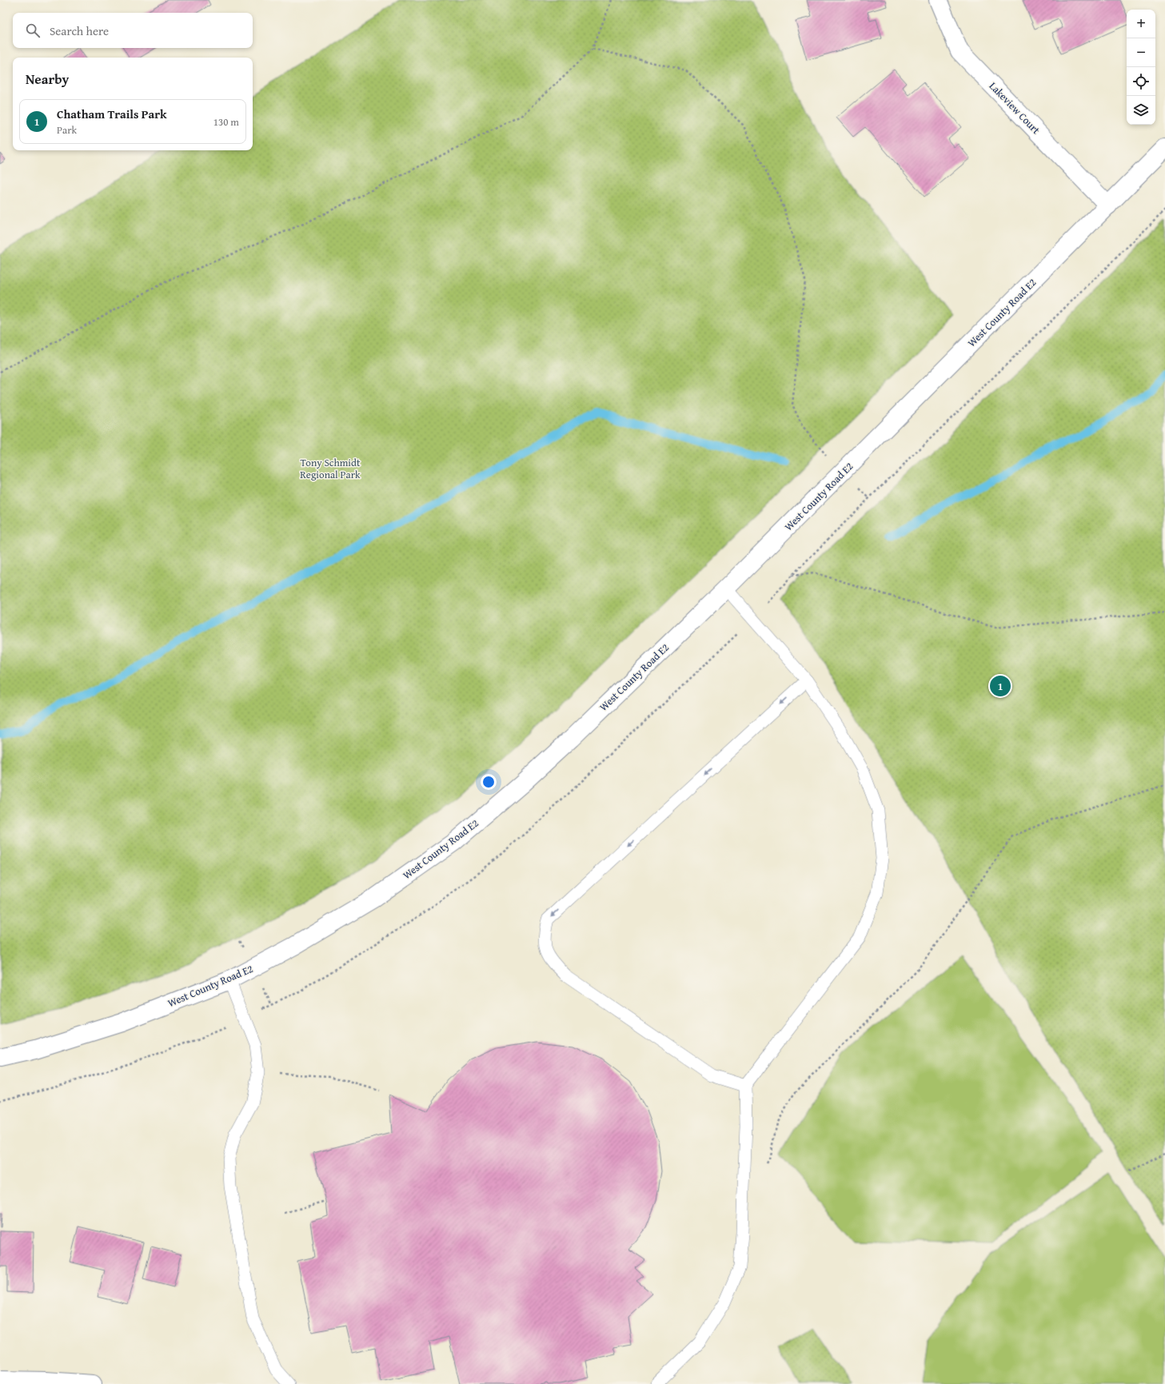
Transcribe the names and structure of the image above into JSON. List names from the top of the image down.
{
  "streets": {
    "street": ["Lakeview Court", "West County Road E2"]
  },
  "crossings": [
    ["Lakeview Court", "West County Road E2"]
  ],
  "parks": ["Tony Schmidt Regional Park"],
  "page": {
    "map_buttons": ["+", "−"],
    "search": "Search here",
    "heading": "Nearby",
    "list": [
      {
        "mark": "1",
        "name": "Chatham Trails Park",
        "note": "Park",
        "value": "130 m"
      }
    ],
    "pins": "1"
  }
}
